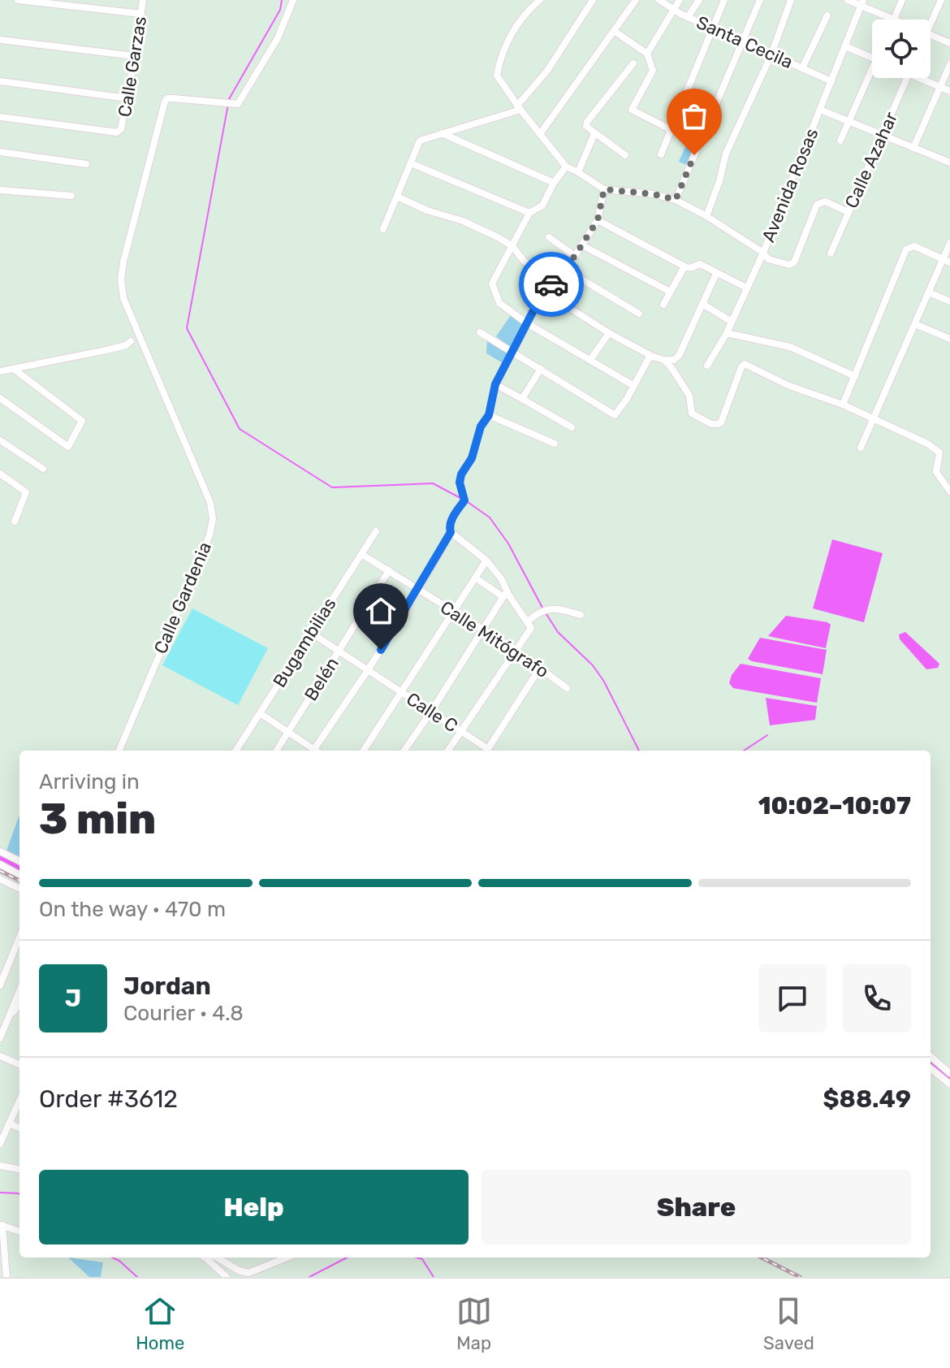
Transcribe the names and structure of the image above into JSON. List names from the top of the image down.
{
  "streets": {
    "street": [
      "Santa Cecila",
      "Calle Garzas",
      "Calle Azahar",
      "Avenida Rosas",
      "Calle Gardenia",
      "Calle Mitógrafo",
      "Bugambilias",
      "Belén",
      "Calle C"
    ]
  },
  "crossings": [
    ["Santa Cecila", "Avenida Rosas"],
    ["Calle Mitógrafo", "Bugambilias"],
    ["Calle Mitógrafo", "Belén"],
    ["Bugambilias", "Calle C"],
    ["Belén", "Calle C"]
  ],
  "page": {
    "heading": ["3 min", "Arriving in", "10:02–10:07"],
    "panel": [
      "Jordan",
      "Courier · 4.8",
      "Order #3612",
      "$88.49"
    ],
    "bar": "On the way · 470 m",
    "round": "J",
    "buttons": ["Help", "Share"],
    "tabs": ["Home", "Map", "Saved"]
  }
}
